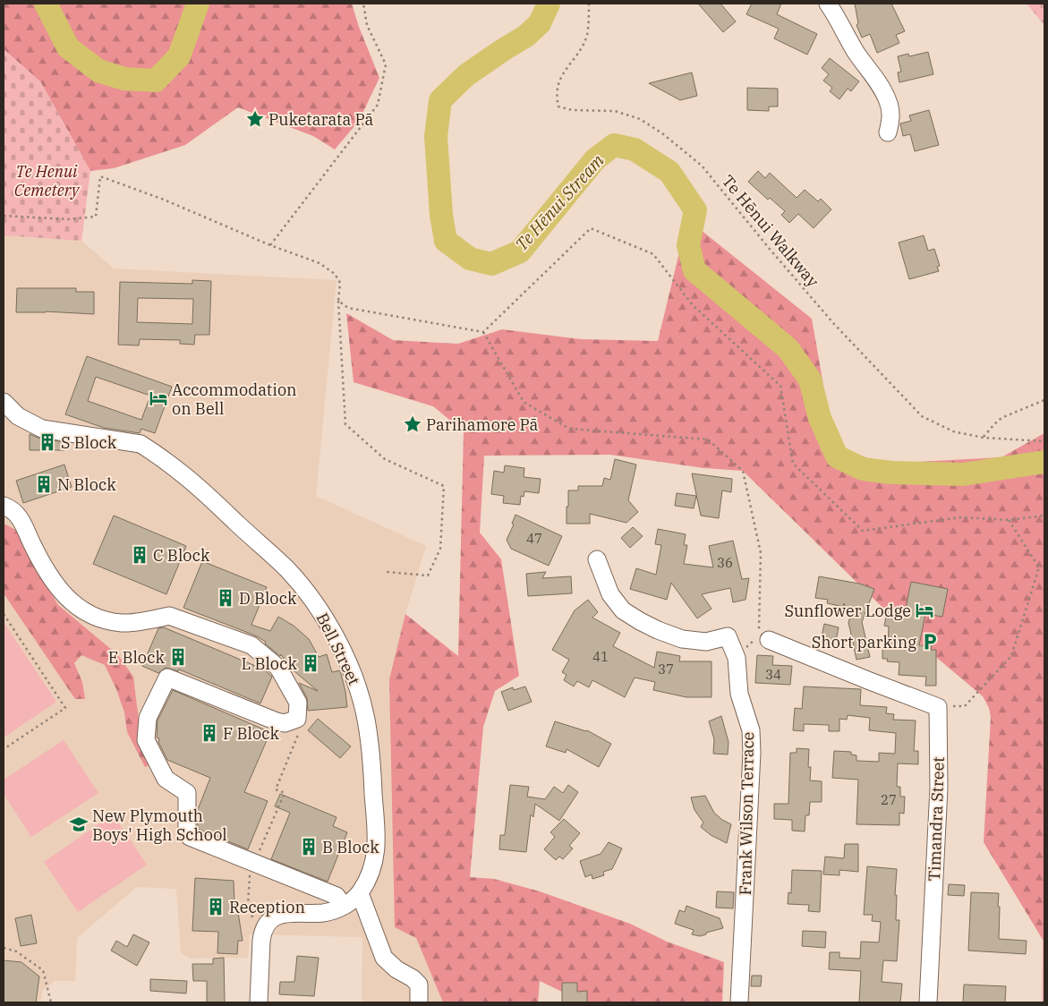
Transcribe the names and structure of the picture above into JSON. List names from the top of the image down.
{
  "streets": {
    "street": ["Bell Street", "Frank Wilson Terrace", "Timandra Street"],
    "path": ["Te Hēnui Walkway"]
  },
  "water": ["Te Hēnui Stream"],
  "parks": ["Te Henui Cemetery"],
  "places": {
    "place": ["Puketarata Pā", "Parihamore Pā"],
    "hotel": ["Accommodation on Bell", "Sunflower Lodge"],
    "building": [
      "S Block",
      "N Block",
      "C Block",
      "D Block",
      "E Block",
      "L Block",
      "F Block",
      "B Block",
      "Reception"
    ],
    "parking": ["Short parking"],
    "school or university": ["New Plymouth Boys' High School"]
  },
  "house_numbers": [
    "47",
    "36",
    "41",
    "37",
    "34",
    "27"
  ]
}
